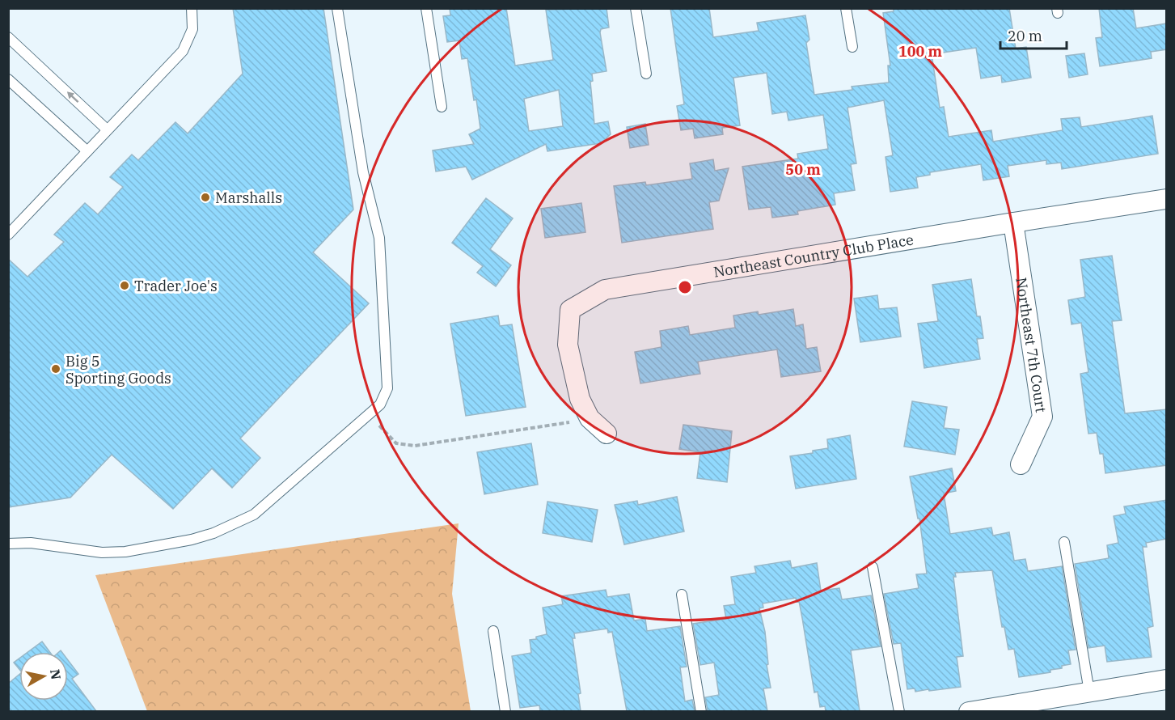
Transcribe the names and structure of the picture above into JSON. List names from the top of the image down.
{
  "streets": {
    "street": ["Northeast Country Club Place", "Northeast 7th Court"]
  },
  "crossings": [
    ["Northeast Country Club Place", "Northeast 7th Court"]
  ],
  "places": ["Marshalls", "Trader Joe's", "Big 5 Sporting Goods"],
  "scale_bar": "20 m",
  "north": "right",
  "rings": ["100 m", "50 m"]
}
